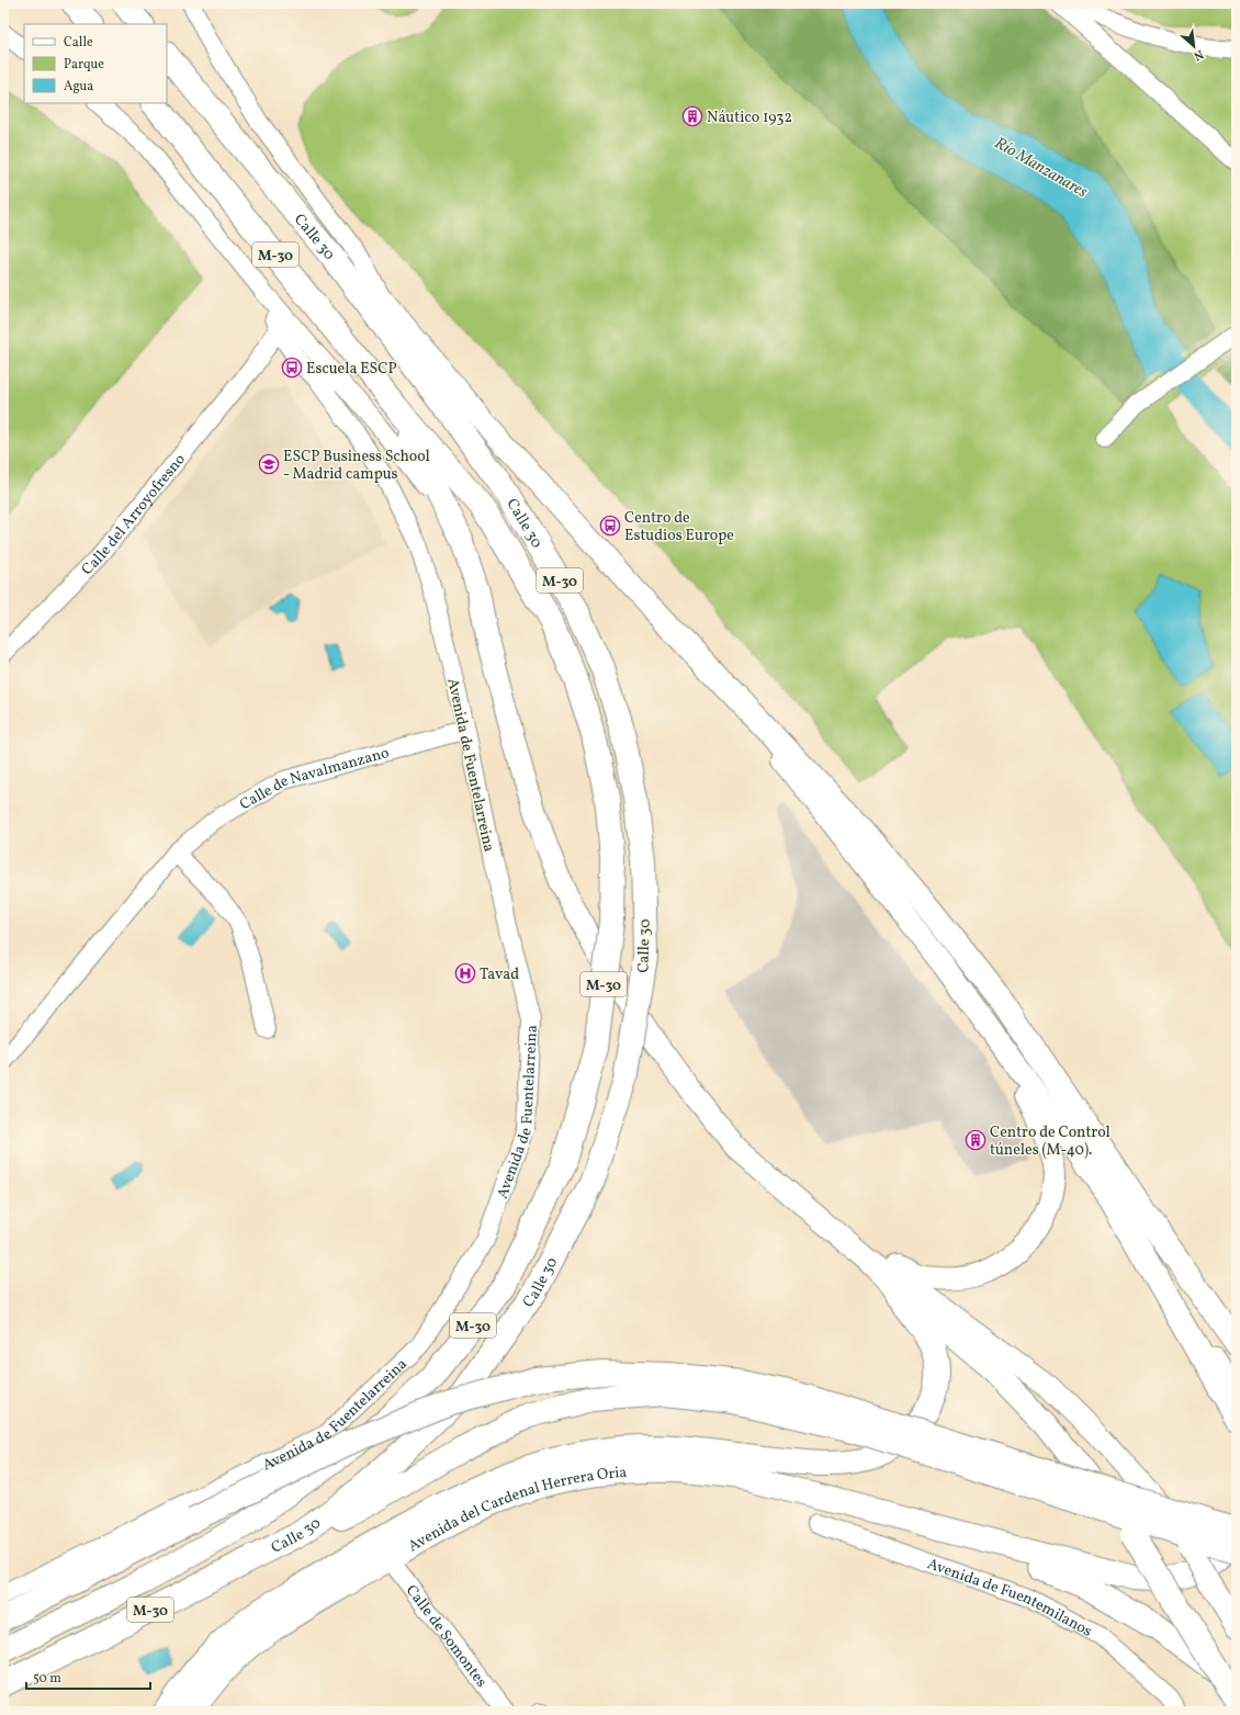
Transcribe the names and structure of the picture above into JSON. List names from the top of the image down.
{
  "streets": {
    "main road": ["Calle 30", "M-30", "Avenida del Cardenal Herrera Oria"],
    "street": [
      "Calle del Arroyofresno",
      "Avenida de Fuentelarreina",
      "Calle de Navalmanzano",
      "Avenida de Fuentemilanos",
      "Calle de Somontes"
    ]
  },
  "crossings": [
    ["Calle del Arroyofresno", "Avenida de Fuentelarreina"],
    ["Avenida de Fuentelarreina", "Calle de Navalmanzano"],
    ["Avenida del Cardenal Herrera Oria", "Calle de Somontes"]
  ],
  "water": ["Río Manzanares"],
  "places": {
    "building": ["Náutico 1932", "Centro de Control túneles (M-40)."],
    "bus stop": ["Escuela ESCP", "Centro de Estudios Europe"],
    "school or university": ["ESCP Business School - Madrid campus"],
    "hospital": ["Tavad"]
  },
  "legend": ["Calle", "Parque", "Agua"],
  "scale_bar": "50 m",
  "north": "bottom right"
}
